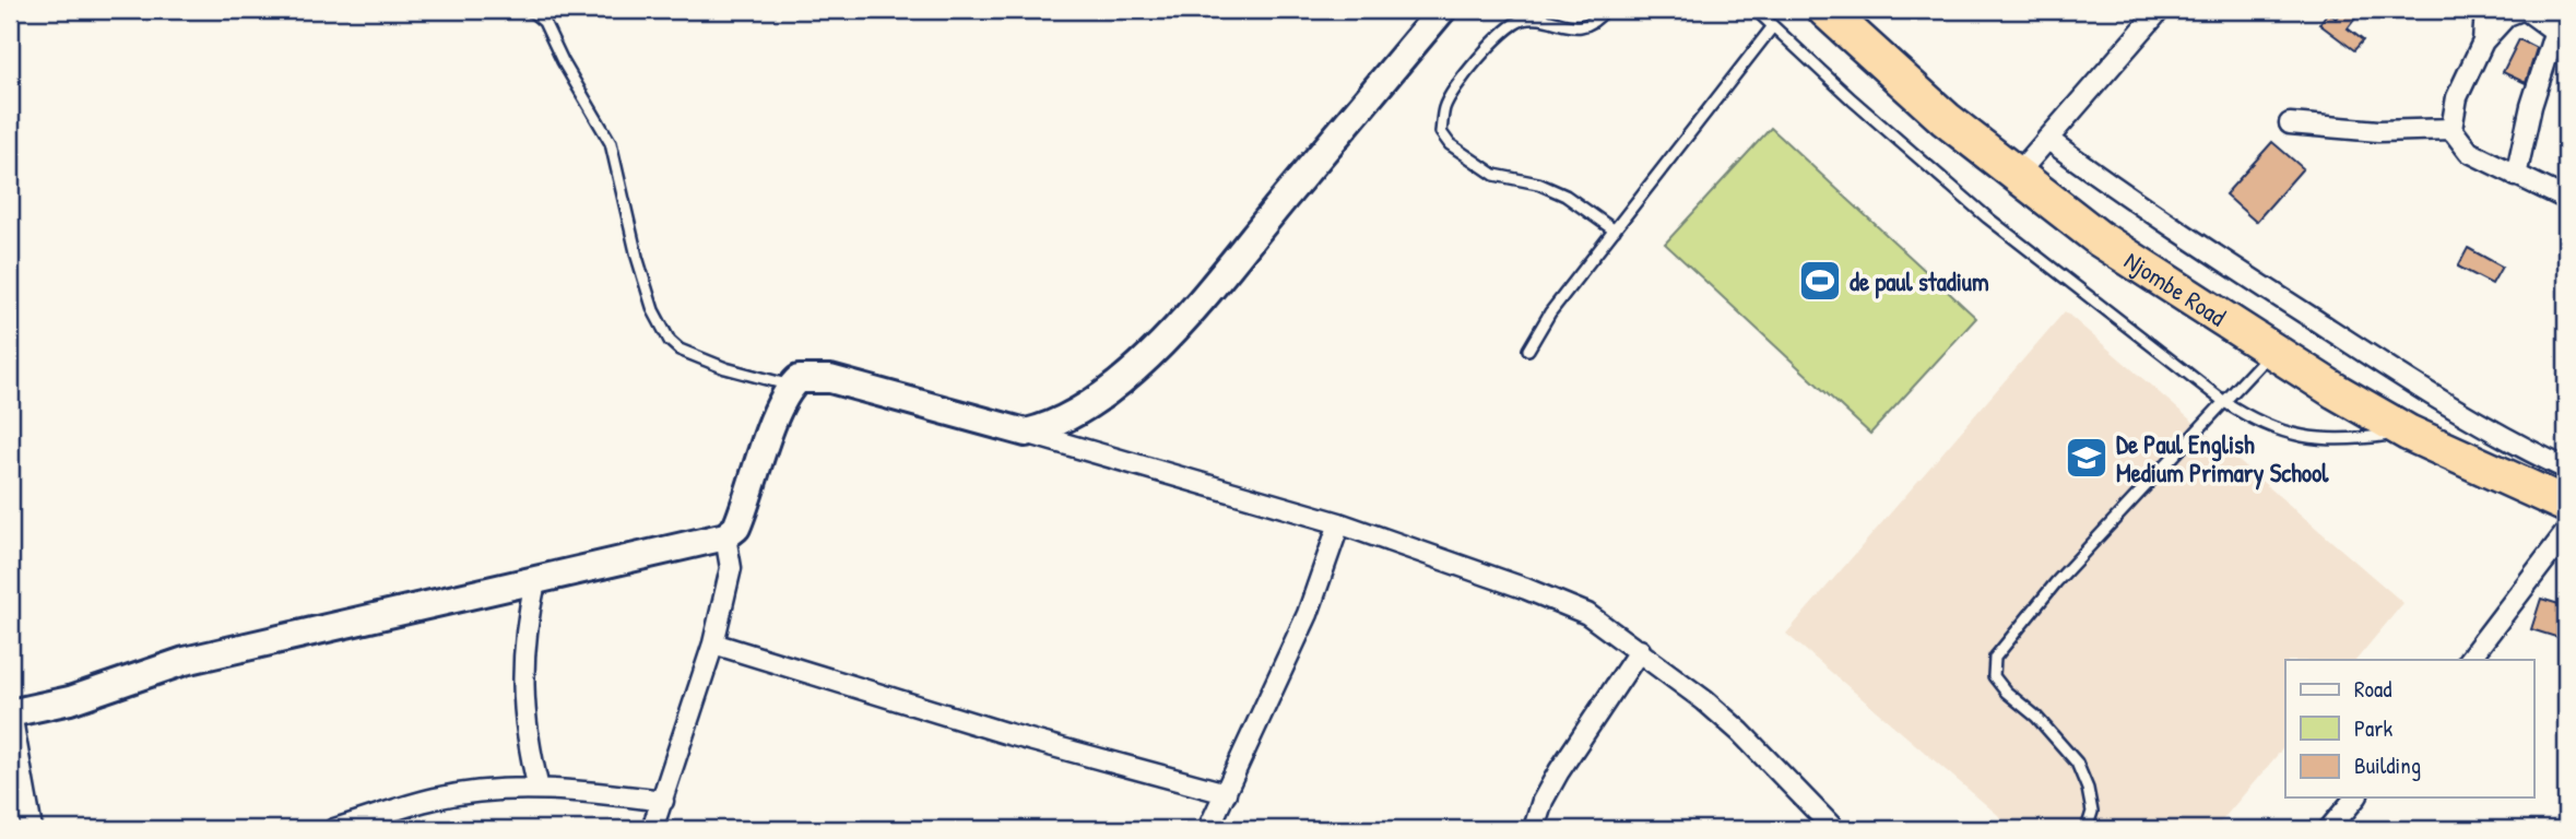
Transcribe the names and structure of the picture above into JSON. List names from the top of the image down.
{
  "streets": {
    "highway": ["Njombe Road"]
  },
  "places": {
    "sports": ["de paul stadium"],
    "school or university": ["De Paul English Medium Primary School"]
  },
  "legend": ["Road", "Park", "Building"]
}
